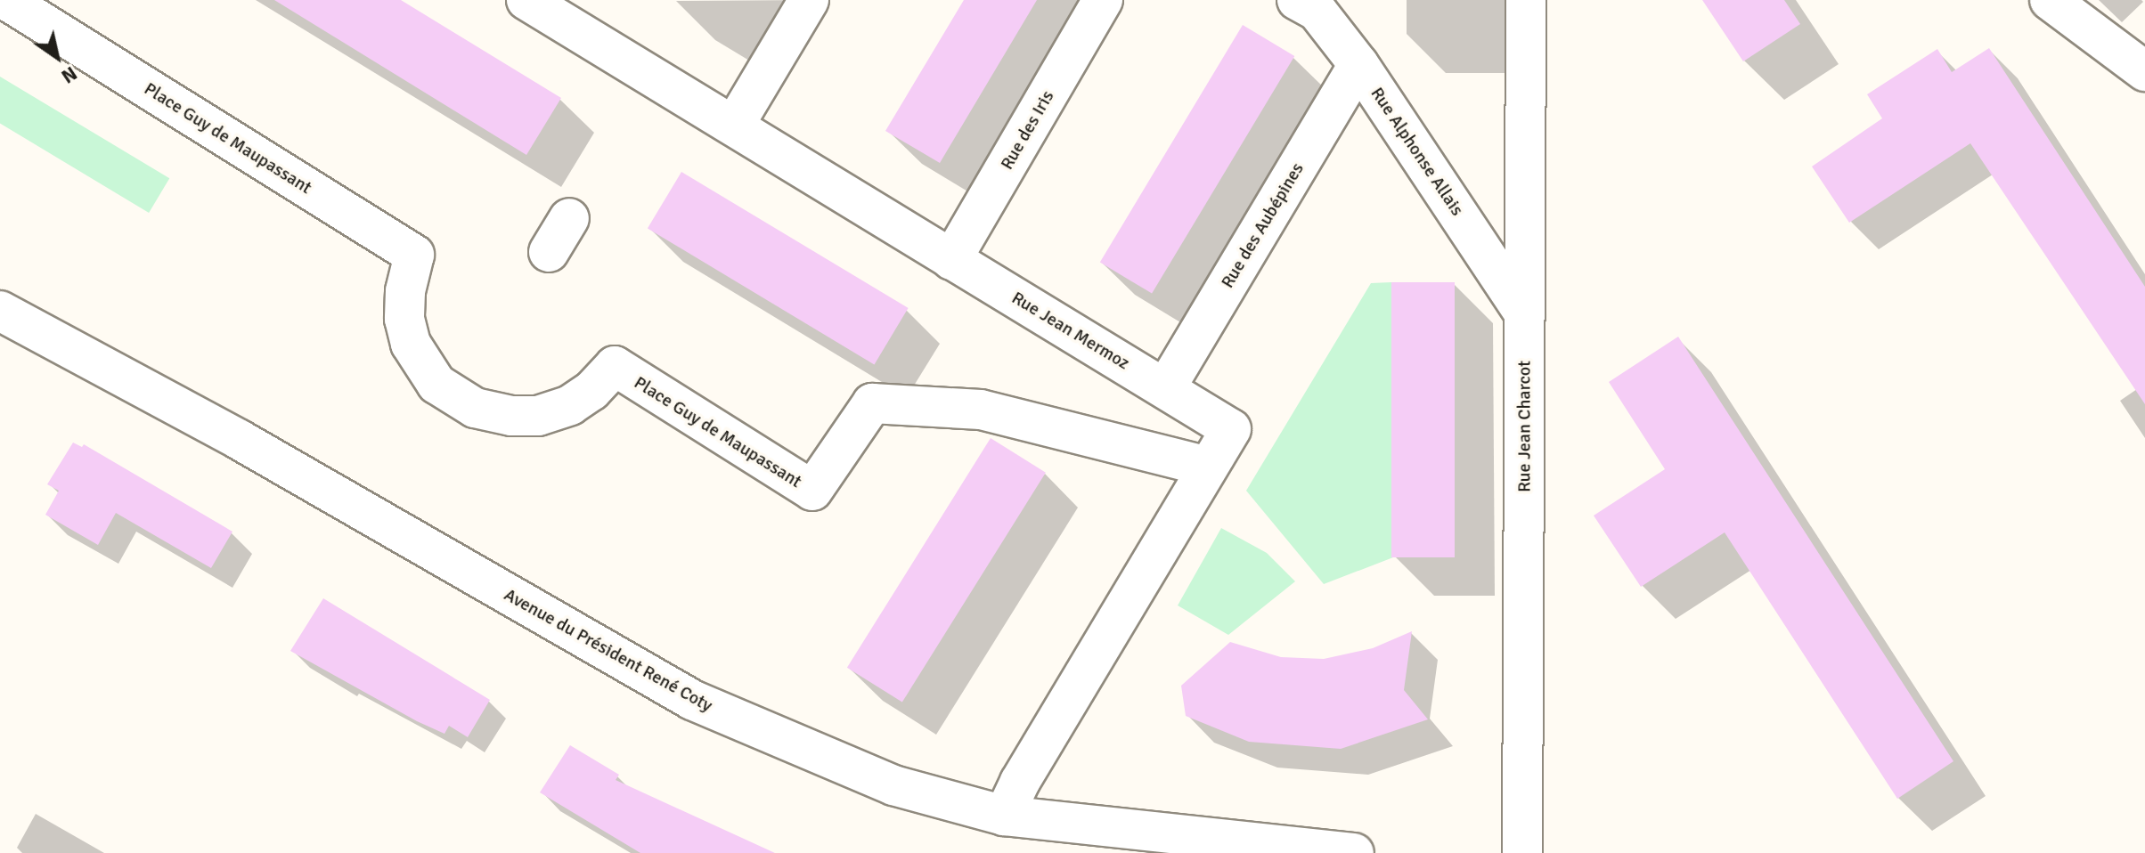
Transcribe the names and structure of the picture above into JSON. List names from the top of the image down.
{
  "streets": {
    "street": [
      "Rue des Iris",
      "Place Guy de Maupassant",
      "Rue Alphonse Allais",
      "Rue des Aubépines",
      "Rue Jean Mermoz",
      "Rue Jean Charcot",
      "Avenue du Président René Coty"
    ]
  },
  "crossings": [
    ["Rue des Iris", "Rue Jean Mermoz"],
    ["Place Guy de Maupassant", "Rue Jean Mermoz"],
    ["Rue Alphonse Allais", "Rue des Aubépines"],
    ["Rue Alphonse Allais", "Rue Jean Charcot"],
    ["Rue des Aubépines", "Rue Jean Mermoz"],
    ["Rue Jean Mermoz", "Avenue du Président René Coty"]
  ],
  "north": "bottom right"
}
